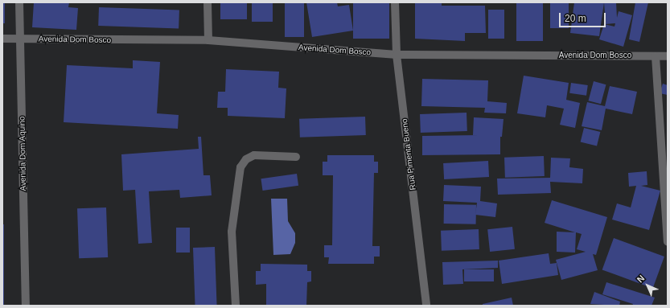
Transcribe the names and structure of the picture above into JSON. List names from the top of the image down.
{
  "streets": {
    "street": ["Avenida Dom Bosco", "Avenida Dom Aquino", "Rua Pimenta Bueno"]
  },
  "crossings": [
    ["Avenida Dom Bosco", "Avenida Dom Aquino"],
    ["Avenida Dom Bosco", "Rua Pimenta Bueno"]
  ],
  "scale_bar": "20 m",
  "north": "top left"
}
